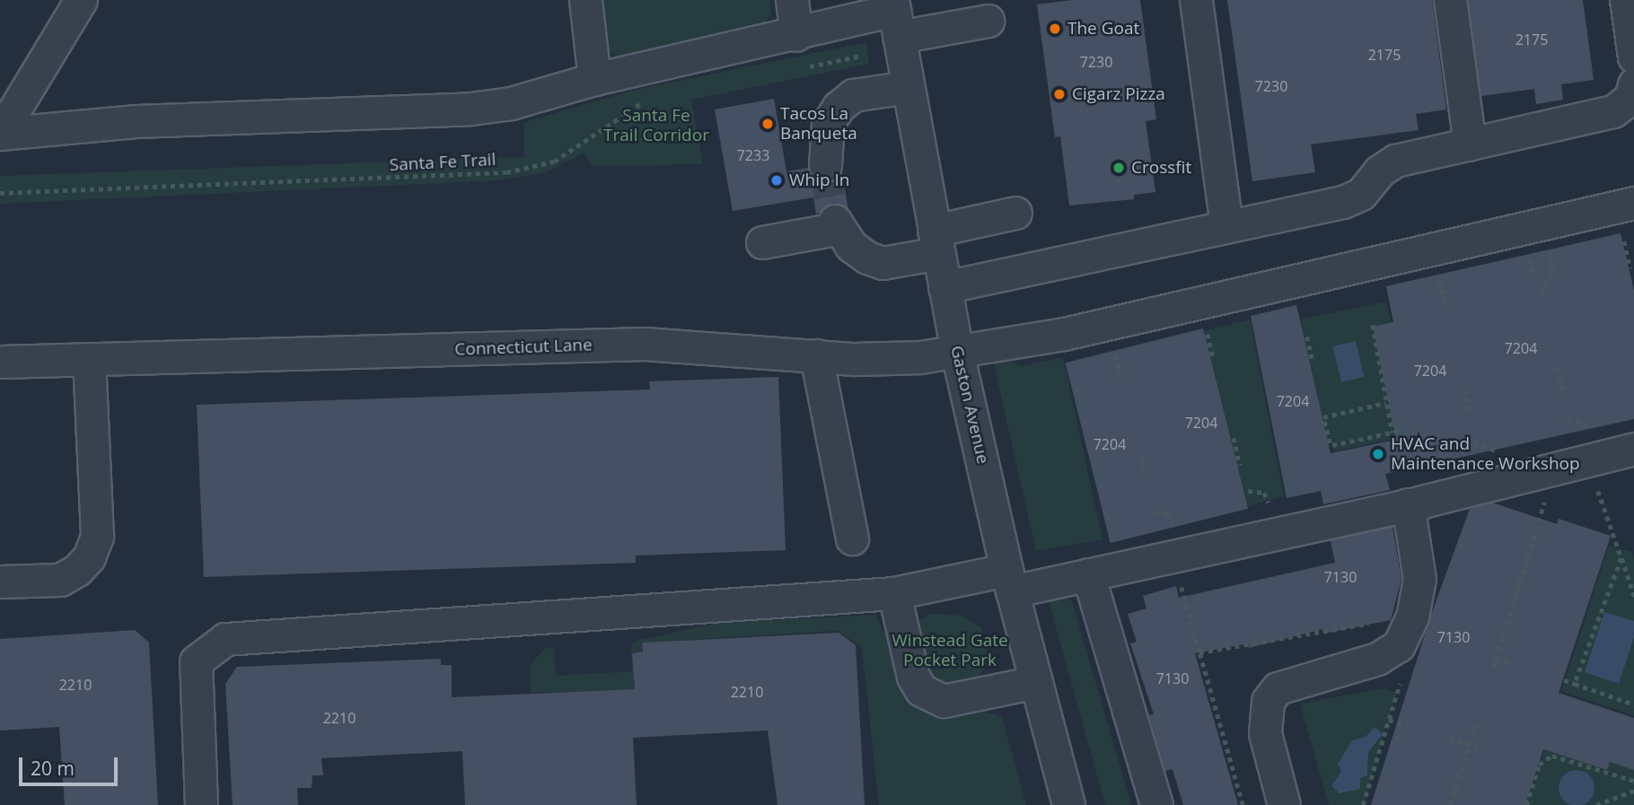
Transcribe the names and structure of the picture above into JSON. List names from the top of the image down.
{
  "streets": {
    "street": ["Connecticut Lane", "Gaston Avenue"],
    "path": ["Santa Fe Trail"]
  },
  "crossings": [
    ["Connecticut Lane", "Gaston Avenue"]
  ],
  "parks": ["Santa Fe Trail Corridor", "Winstead Gate Pocket Park"],
  "places": [
    "The Goat",
    "Cigarz Pizza",
    "Tacos La Banqueta",
    "Crossfit",
    "Whip In",
    "HVAC and Maintenance Workshop"
  ],
  "house_numbers": [
    "2175",
    "2175",
    "7230",
    "7230",
    "7233",
    "7204",
    "7204",
    "7204",
    "7204",
    "7204",
    "7130",
    "7130",
    "7130",
    "2210",
    "2210",
    "2210"
  ],
  "scale_bar": "20 m"
}
